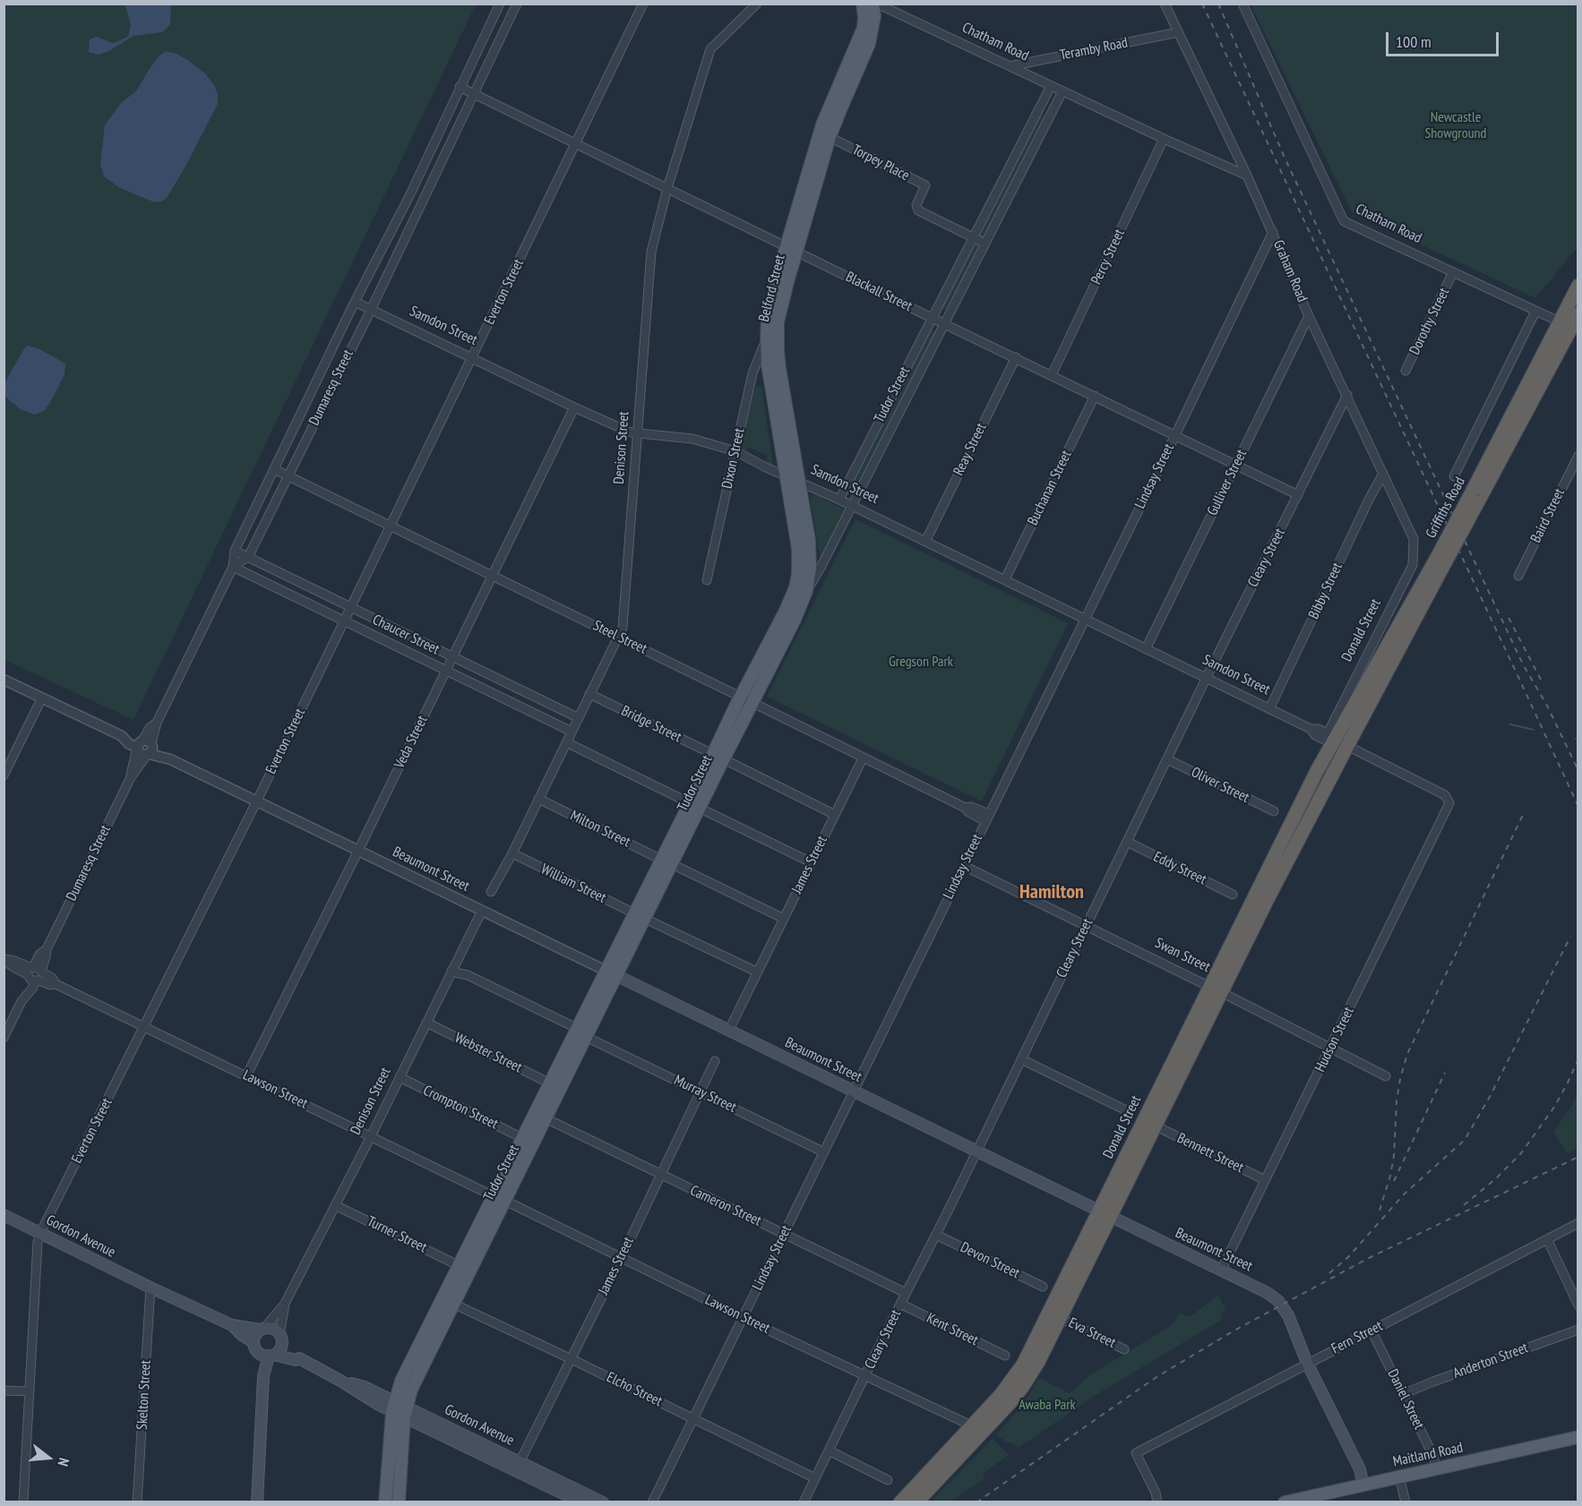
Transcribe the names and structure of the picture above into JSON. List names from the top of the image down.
{
  "streets": {
    "highway": ["Samdon Street", "Griffiths Road", "Donald Street"],
    "main road": [
      "Belford Street",
      "Tudor Street",
      "Beaumont Street",
      "Gordon Avenue",
      "Maitland Road"
    ],
    "street": [
      "Chatham Road",
      "Teramby Road",
      "Torpey Place",
      "Percy Street",
      "Graham Road",
      "Everton Street",
      "Blackall Street",
      "Dorothy Street",
      "Dumaresq Street",
      "Denison Street",
      "Reay Street",
      "Dixon Street",
      "Lindsay Street",
      "Gulliver Street",
      "Buchanan Street",
      "Baird Street",
      "Cleary Street",
      "Bibby Street",
      "Chaucer Street",
      "Steel Street",
      "Bridge Street",
      "Veda Street",
      "Oliver Street",
      "Milton Street",
      "James Street",
      "Eddy Street",
      "William Street",
      "Swan Street",
      "Hudson Street",
      "Webster Street",
      "Lawson Street",
      "Murray Street",
      "Crompton Street",
      "Bennett Street",
      "Cameron Street",
      "Turner Street",
      "Devon Street",
      "Kent Street",
      "Eva Street",
      "Fern Street",
      "Anderton Street",
      "Elcho Street",
      "Skelton Street",
      "Daniel Street"
    ]
  },
  "crossings": [
    ["Chatham Road", "Teramby Road"],
    ["Chatham Road", "Percy Street"],
    ["Chatham Road", "Graham Road"],
    ["Chatham Road", "Belford Street"],
    ["Chatham Road", "Dorothy Street"],
    ["Chatham Road", "Tudor Street"],
    ["Chatham Road", "Griffiths Road"],
    ["Teramby Road", "Graham Road"],
    ["Torpey Place", "Belford Street"],
    ["Torpey Place", "Tudor Street"],
    ["Percy Street", "Blackall Street"],
    ["Graham Road", "Lindsay Street"],
    ["Graham Road", "Gulliver Street"],
    ["Graham Road", "Cleary Street"],
    ["Graham Road", "Bibby Street"],
    ["Graham Road", "Donald Street"],
    ["Belford Street", "Blackall Street"],
    ["Belford Street", "Samdon Street"],
    ["Belford Street", "Tudor Street"],
    ["Belford Street", "Dixon Street"],
    ["Everton Street", "Blackall Street"],
    ["Everton Street", "Samdon Street"],
    ["Everton Street", "Chaucer Street"],
    ["Everton Street", "Steel Street"],
    ["Everton Street", "Beaumont Street"],
    ["Everton Street", "Lawson Street"],
    ["Everton Street", "Gordon Avenue"],
    ["Blackall Street", "Dumaresq Street"],
    ["Blackall Street", "Tudor Street"],
    ["Blackall Street", "Denison Street"],
    ["Blackall Street", "Reay Street"],
    ["Blackall Street", "Lindsay Street"],
    ["Blackall Street", "Gulliver Street"],
    ["Blackall Street", "Buchanan Street"],
    ["Blackall Street", "Cleary Street"],
    ["Samdon Street", "Dumaresq Street"],
    ["Samdon Street", "Tudor Street"],
    ["Samdon Street", "Denison Street"],
    ["Samdon Street", "Reay Street"],
    ["Samdon Street", "Dixon Street"],
    ["Samdon Street", "Lindsay Street"],
    ["Samdon Street", "Gulliver Street"],
    ["Samdon Street", "Buchanan Street"],
    ["Samdon Street", "Griffiths Road"],
    ["Samdon Street", "Cleary Street"],
    ["Samdon Street", "Bibby Street"],
    ["Samdon Street", "Donald Street"],
    ["Samdon Street", "Veda Street"],
    ["Samdon Street", "Hudson Street"],
    ["Dumaresq Street", "Chaucer Street"],
    ["Dumaresq Street", "Steel Street"],
    ["Dumaresq Street", "Beaumont Street"],
    ["Dumaresq Street", "Lawson Street"],
    ["Tudor Street", "Steel Street"],
    ["Tudor Street", "Bridge Street"],
    ["Tudor Street", "Milton Street"],
    ["Tudor Street", "Beaumont Street"],
    ["Tudor Street", "William Street"],
    ["Tudor Street", "Webster Street"],
    ["Tudor Street", "Lawson Street"],
    ["Tudor Street", "Murray Street"],
    ["Tudor Street", "Crompton Street"],
    ["Tudor Street", "Cameron Street"],
    ["Tudor Street", "Turner Street"],
    ["Tudor Street", "Gordon Avenue"],
    ["Tudor Street", "Elcho Street"],
    ["Denison Street", "Chaucer Street"],
    ["Denison Street", "Steel Street"],
    ["Denison Street", "Bridge Street"],
    ["Denison Street", "Milton Street"],
    ["Denison Street", "Beaumont Street"],
    ["Denison Street", "William Street"],
    ["Denison Street", "Webster Street"],
    ["Denison Street", "Lawson Street"],
    ["Denison Street", "Crompton Street"],
    ["Denison Street", "Turner Street"],
    ["Denison Street", "Gordon Avenue"],
    ["Lindsay Street", "Steel Street"],
    ["Lindsay Street", "Beaumont Street"],
    ["Lindsay Street", "Swan Street"],
    ["Lindsay Street", "Lawson Street"],
    ["Lindsay Street", "Murray Street"],
    ["Lindsay Street", "Cameron Street"],
    ["Lindsay Street", "Elcho Street"],
    ["Griffiths Road", "Donald Street"],
    ["Cleary Street", "Oliver Street"],
    ["Cleary Street", "Eddy Street"],
    ["Cleary Street", "Beaumont Street"],
    ["Cleary Street", "Swan Street"],
    ["Cleary Street", "Lawson Street"],
    ["Cleary Street", "Cameron Street"],
    ["Cleary Street", "Devon Street"],
    ["Cleary Street", "Kent Street"],
    ["Cleary Street", "Elcho Street"],
    ["Donald Street", "Beaumont Street"],
    ["Donald Street", "Swan Street"],
    ["Donald Street", "Lawson Street"],
    ["Donald Street", "Bennett Street"],
    ["Donald Street", "Eva Street"],
    ["Chaucer Street", "Veda Street"],
    ["Steel Street", "Veda Street"],
    ["Steel Street", "James Street"],
    ["Bridge Street", "James Street"],
    ["Veda Street", "Beaumont Street"],
    ["Veda Street", "Lawson Street"],
    ["Milton Street", "James Street"],
    ["James Street", "Beaumont Street"],
    ["James Street", "William Street"],
    ["James Street", "Lawson Street"],
    ["James Street", "Murray Street"],
    ["James Street", "Cameron Street"],
    ["James Street", "Gordon Avenue"],
    ["James Street", "Elcho Street"],
    ["Beaumont Street", "Hudson Street"],
    ["Beaumont Street", "Fern Street"],
    ["Beaumont Street", "Maitland Road"],
    ["Swan Street", "Hudson Street"],
    ["Hudson Street", "Bennett Street"],
    ["Gordon Avenue", "Skelton Street"],
    ["Fern Street", "Daniel Street"],
    ["Anderton Street", "Daniel Street"],
    ["Daniel Street", "Maitland Road"]
  ],
  "districts": ["Hamilton"],
  "parks": ["Newcastle Showground", "Gregson Park", "Awaba Park"],
  "scale_bar": "100 m",
  "north": "right"
}
